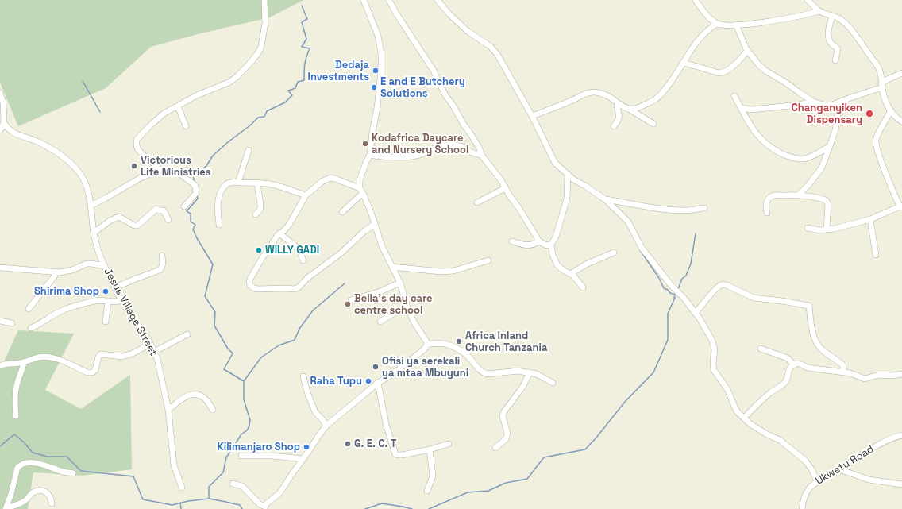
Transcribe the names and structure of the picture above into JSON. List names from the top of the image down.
{
  "streets": {
    "street": ["Jesus Village Street", "Ukwetu Road"]
  },
  "places": [
    "Dedaja Investments",
    "E and E Butchery Solutions",
    "Changanyiken Dispensary",
    "Kodafrica Daycare and Nursery School",
    "Victorious Life Ministries",
    "WILLY GADI",
    "Shirima Shop",
    "Bella's day care centre school",
    "Africa Inland Church Tanzania",
    "Ofisi ya serekali ya mtaa Mbuyuni",
    "Raha Tupu",
    "G. E. C. T",
    "Kilimanjaro Shop"
  ]
}
